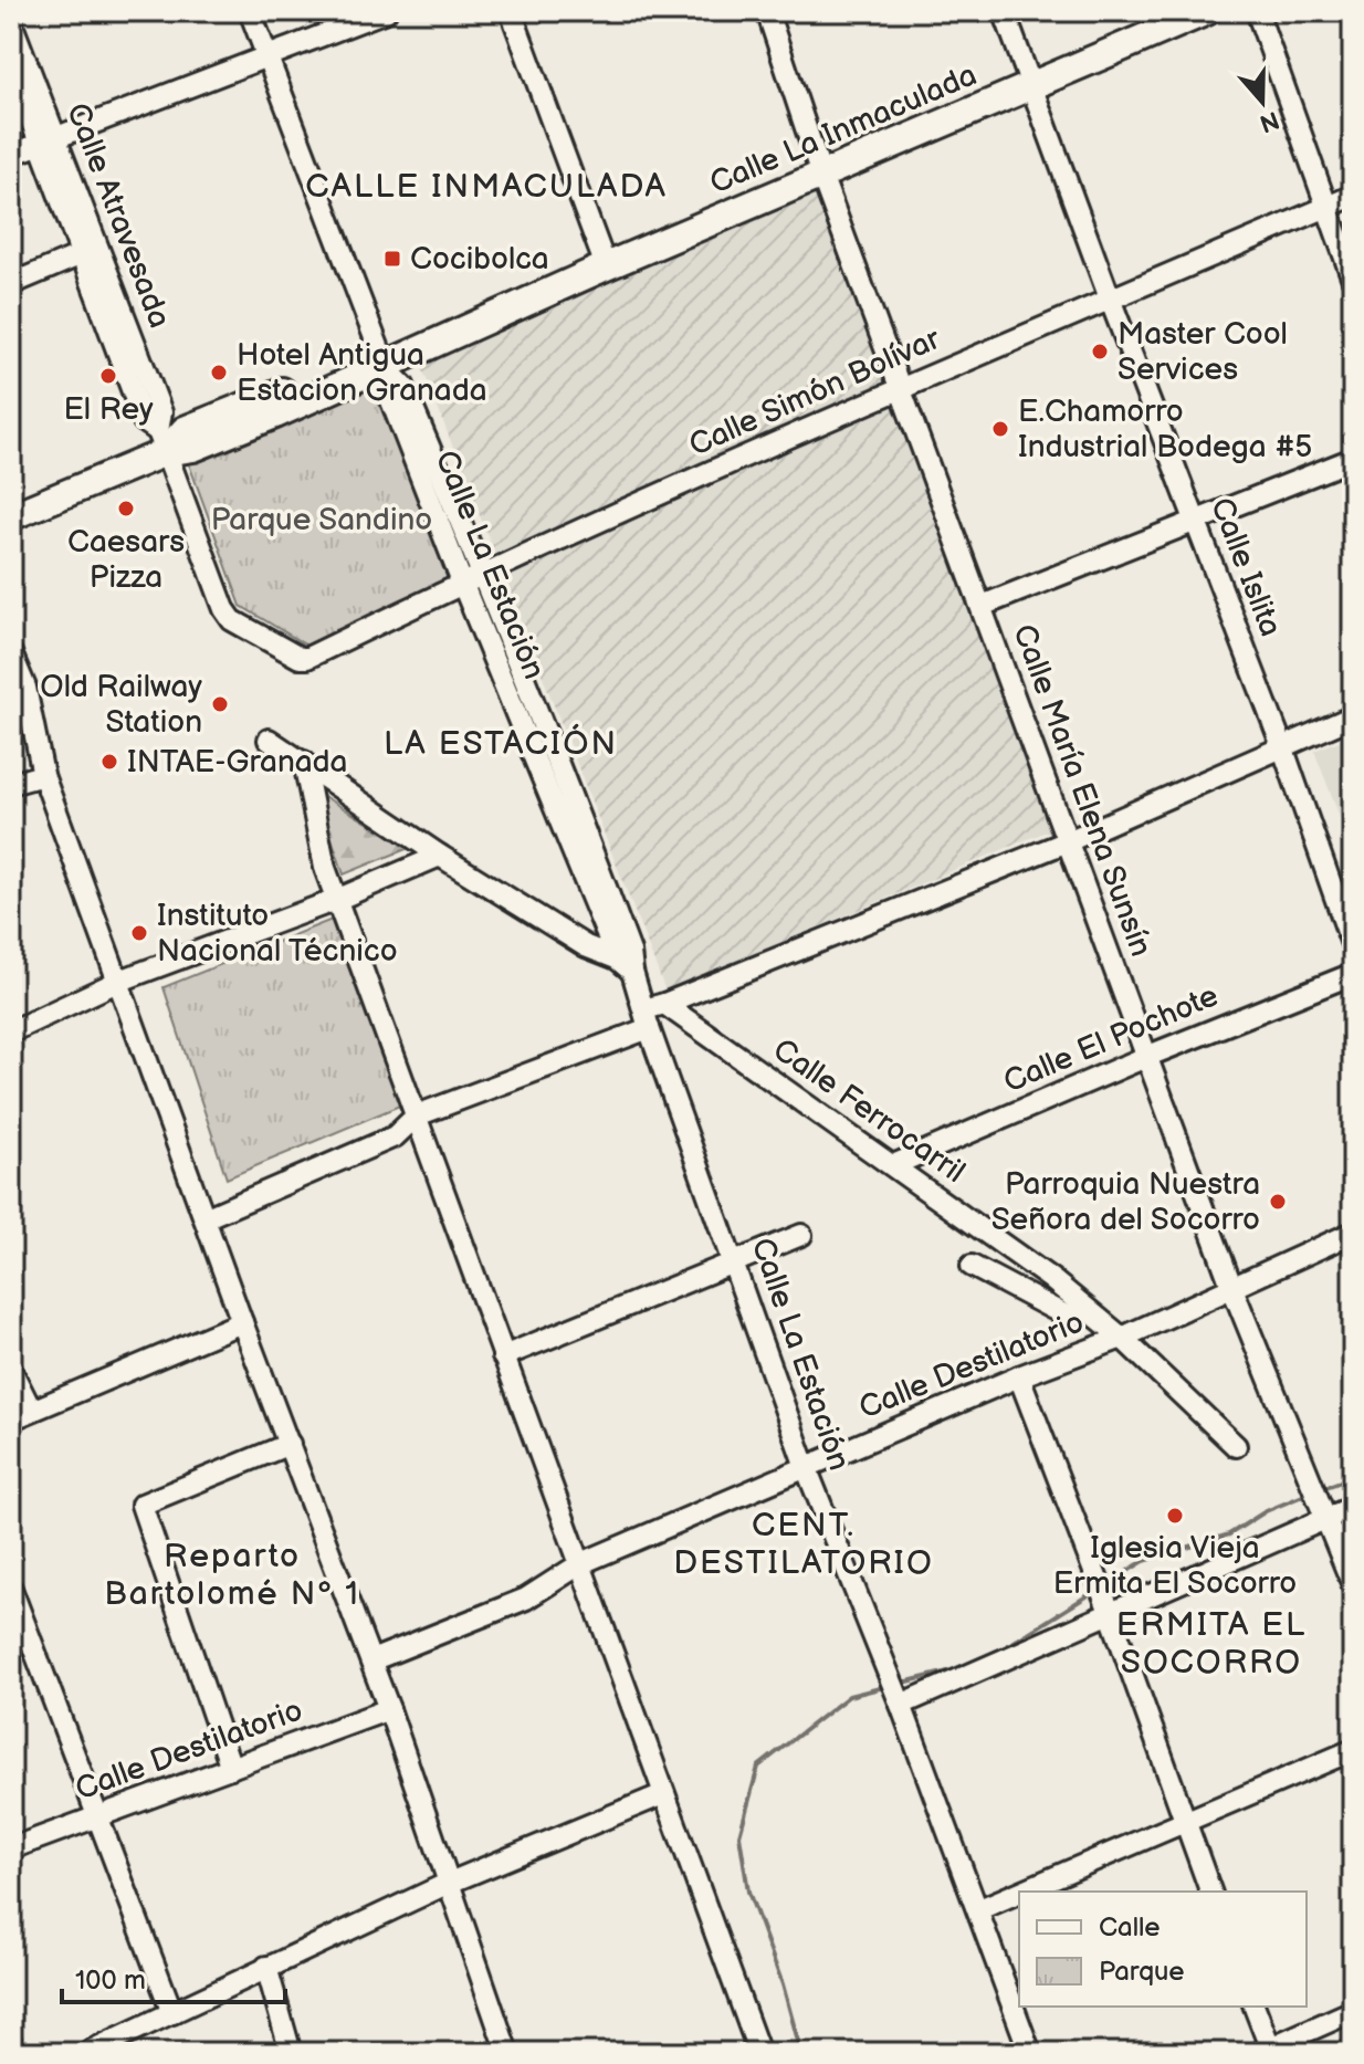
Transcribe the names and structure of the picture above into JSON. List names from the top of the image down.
{
  "streets": {
    "main road": ["Calle La Inmaculada"],
    "street": [
      "Calle Atravesada",
      "Calle Simón Bolívar",
      "Calle La Estación",
      "Calle Islita",
      "Calle María Elena Sunsín",
      "Calle El Pochote",
      "Calle Ferrocarril",
      "Calle Destilatorio"
    ]
  },
  "crossings": [
    ["Calle La Inmaculada", "Calle Atravesada"],
    ["Calle La Inmaculada", "Calle La Estación"],
    ["Calle La Inmaculada", "Calle Islita"],
    ["Calle La Inmaculada", "Calle María Elena Sunsín"],
    ["Calle Atravesada", "Calle Simón Bolívar"],
    ["Calle Simón Bolívar", "Calle La Estación"],
    ["Calle Simón Bolívar", "Calle Islita"],
    ["Calle Simón Bolívar", "Calle María Elena Sunsín"],
    ["Calle La Estación", "Calle Ferrocarril"],
    ["Calle La Estación", "Calle Destilatorio"],
    ["Calle María Elena Sunsín", "Calle El Pochote"],
    ["Calle María Elena Sunsín", "Calle Destilatorio"],
    ["Calle El Pochote", "Calle Ferrocarril"],
    ["Calle Ferrocarril", "Calle Destilatorio"]
  ],
  "districts": [
    "CALLE INMACULADA",
    "LA ESTACIÓN",
    "CENT. DESTILATORIO",
    "Reparto Bartolomé Nº 1",
    "ERMITA EL SOCORRO"
  ],
  "parks": ["Parque Sandino"],
  "places": {
    "transit": ["Cocibolca"],
    "other": [
      "Master Cool Services",
      "Hotel Antigua Estacion Granada",
      "El Rey",
      "E.Chamorro Industrial Bodega #5",
      "Caesars Pizza",
      "Old Railway Station",
      "INTAE-Granada",
      "Instituto Nacional Técnico",
      "Parroquia Nuestra Señora del Socorro",
      "Iglesia Vieja Ermita El Socorro"
    ]
  },
  "legend": ["Calle", "Parque"],
  "scale_bar": "100 m",
  "north": "bottom"
}
